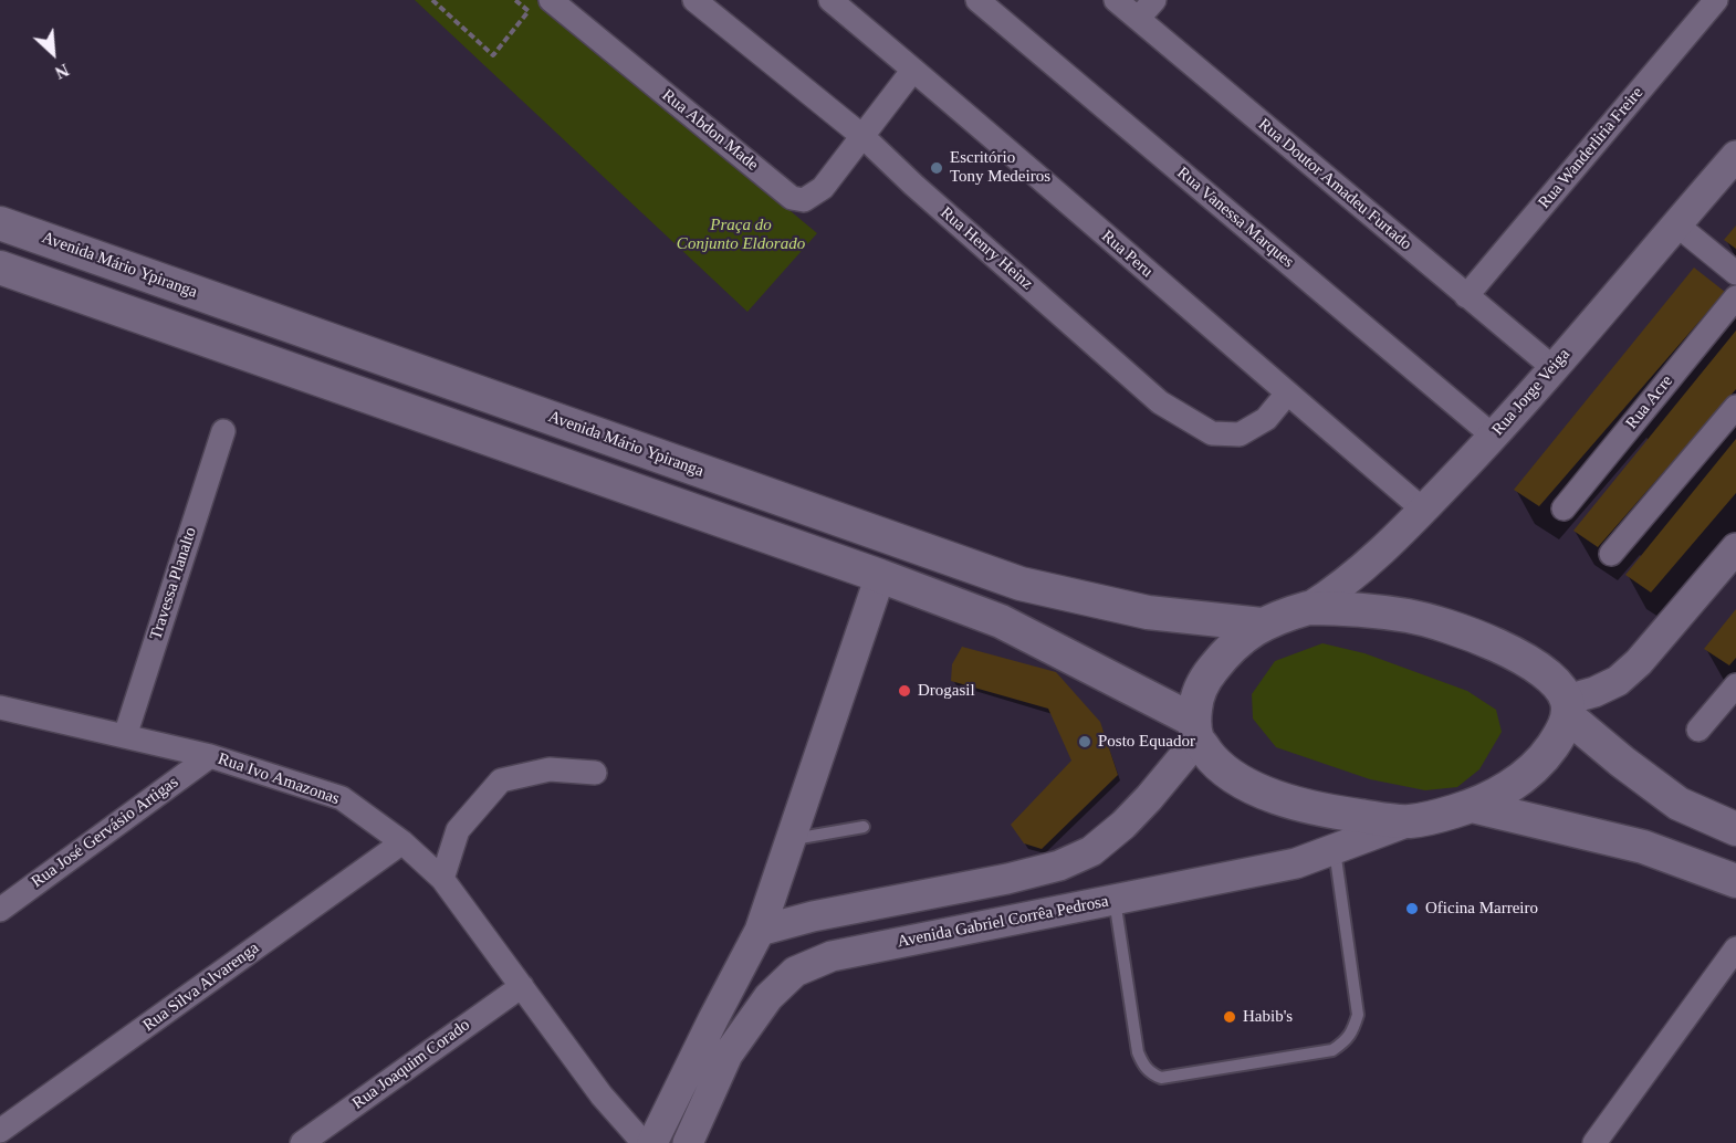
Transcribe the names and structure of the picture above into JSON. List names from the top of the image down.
{
  "streets": {
    "main road": ["Avenida Mário Ypiranga"],
    "street": [
      "Rua Abdon Made",
      "Rua Wanderliria Freire",
      "Rua Doutor Amadeu Furtado",
      "Rua Vanessa Marques",
      "Rua Henry Heinz",
      "Rua Peru",
      "Rua Jorge Veiga",
      "Rua Acre",
      "Travessa Planalto",
      "Rua Ivo Amazonas",
      "Rua José Gervásio Artigas",
      "Avenida Gabriel Corrêa Pedrosa",
      "Rua Silva Alvarenga",
      "Rua Joaquim Corado"
    ]
  },
  "crossings": [
    ["Rua Abdon Made", "Rua Henry Heinz"],
    ["Rua Abdon Made", "Rua Peru"],
    ["Rua Wanderliria Freire", "Rua Doutor Amadeu Furtado"],
    ["Rua Doutor Amadeu Furtado", "Rua Jorge Veiga"],
    ["Rua Vanessa Marques", "Rua Jorge Veiga"],
    ["Rua Henry Heinz", "Rua Peru"],
    ["Rua Peru", "Rua Jorge Veiga"],
    ["Travessa Planalto", "Rua Ivo Amazonas"],
    ["Rua Ivo Amazonas", "Rua José Gervásio Artigas"],
    ["Rua Ivo Amazonas", "Rua Silva Alvarenga"],
    ["Rua Ivo Amazonas", "Rua Joaquim Corado"]
  ],
  "parks": ["Praça do Conjunto Eldorado"],
  "places": [
    "Escritório Tony Medeiros",
    "Drogasil",
    "Posto Equador",
    "Oficina Marreiro",
    "Habib's"
  ],
  "north": "bottom right"
}
